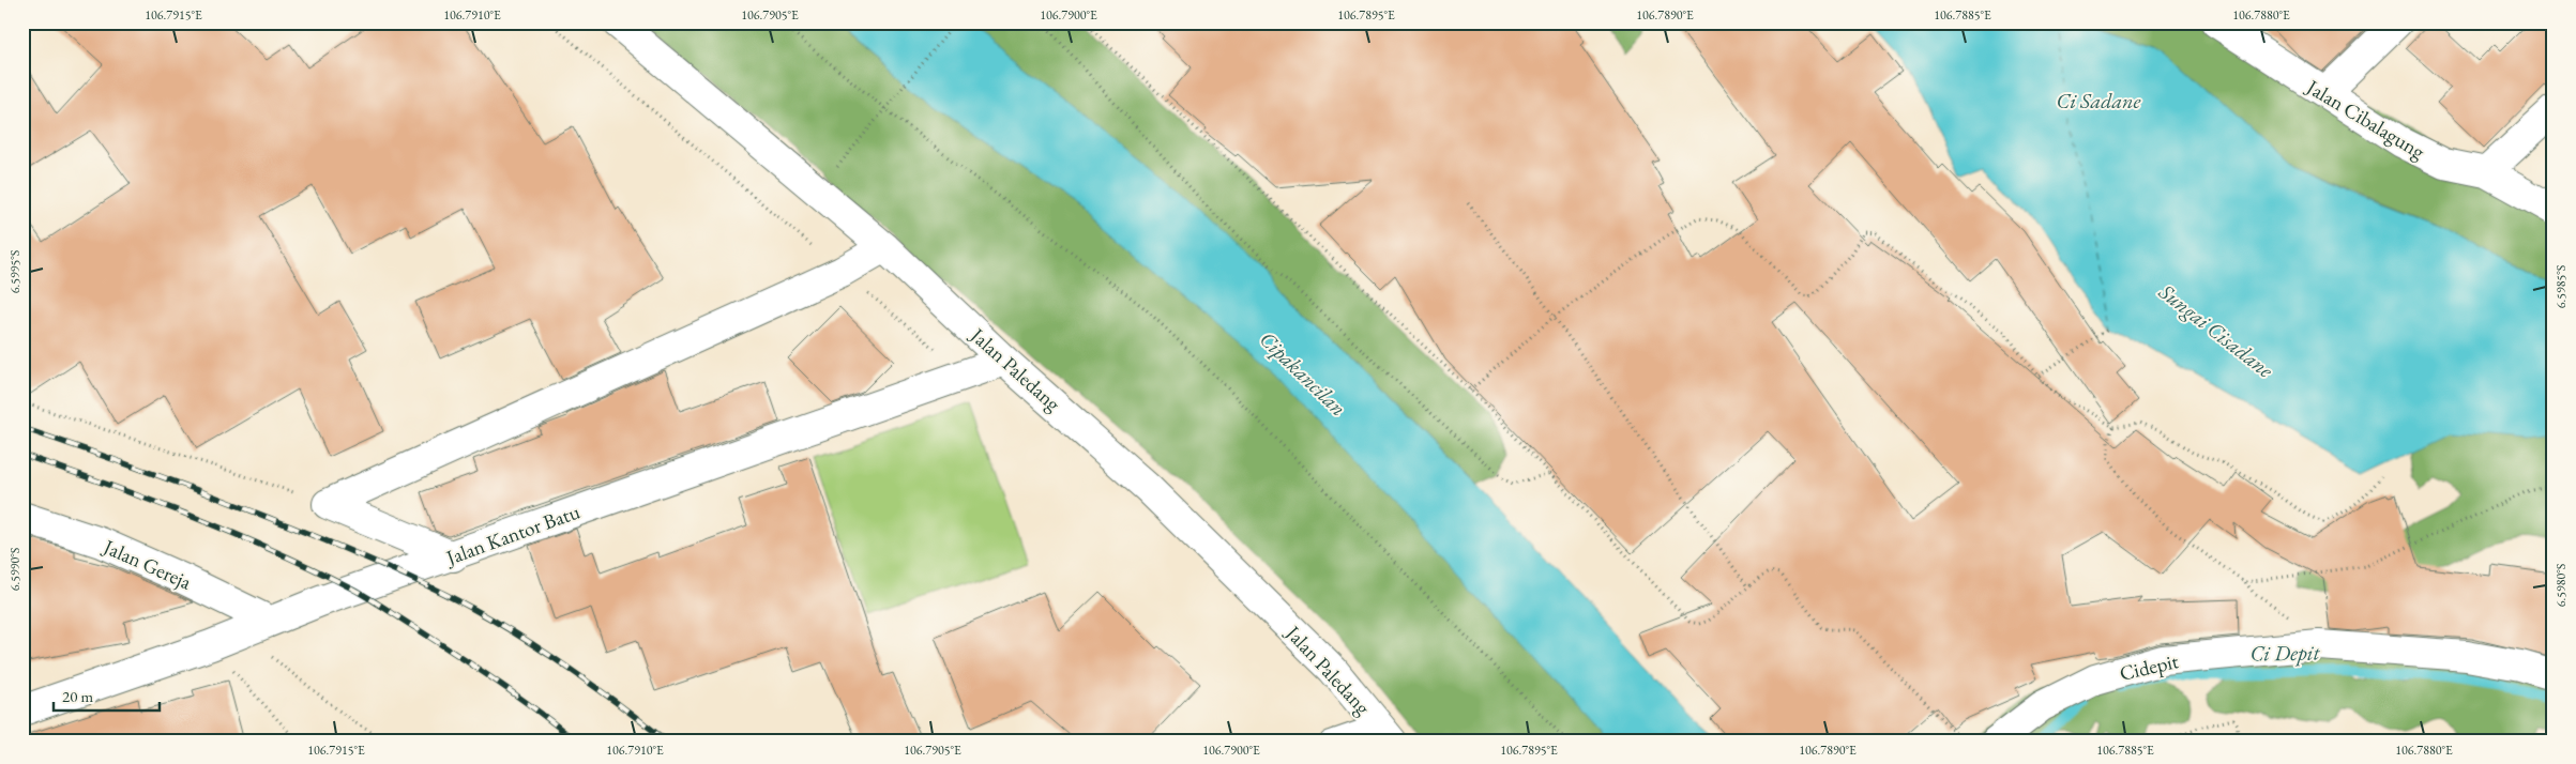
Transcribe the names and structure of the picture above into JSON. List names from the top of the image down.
{
  "streets": {
    "street": [
      "Jalan Cibalagung",
      "Jalan Paledang",
      "Jalan Kantor Batu",
      "Jalan Gereja",
      "Cidepit"
    ]
  },
  "crossings": [
    ["Jalan Paledang", "Jalan Kantor Batu"],
    ["Jalan Kantor Batu", "Jalan Gereja"]
  ],
  "water": [
    "Ci Sadane",
    "Sungai Cisadane",
    "Cipakancilan",
    "Ci Depit"
  ],
  "scale_bar": "20 m",
  "coordinates": [
    "106.7915°E",
    "106.7910°E",
    "106.7905°E",
    "106.7900°E",
    "106.7895°E",
    "106.7890°E",
    "106.7885°E",
    "106.7880°E",
    "6.5995°S",
    "6.5985°S",
    "6.5990°S",
    "6.5980°S"
  ]
}
